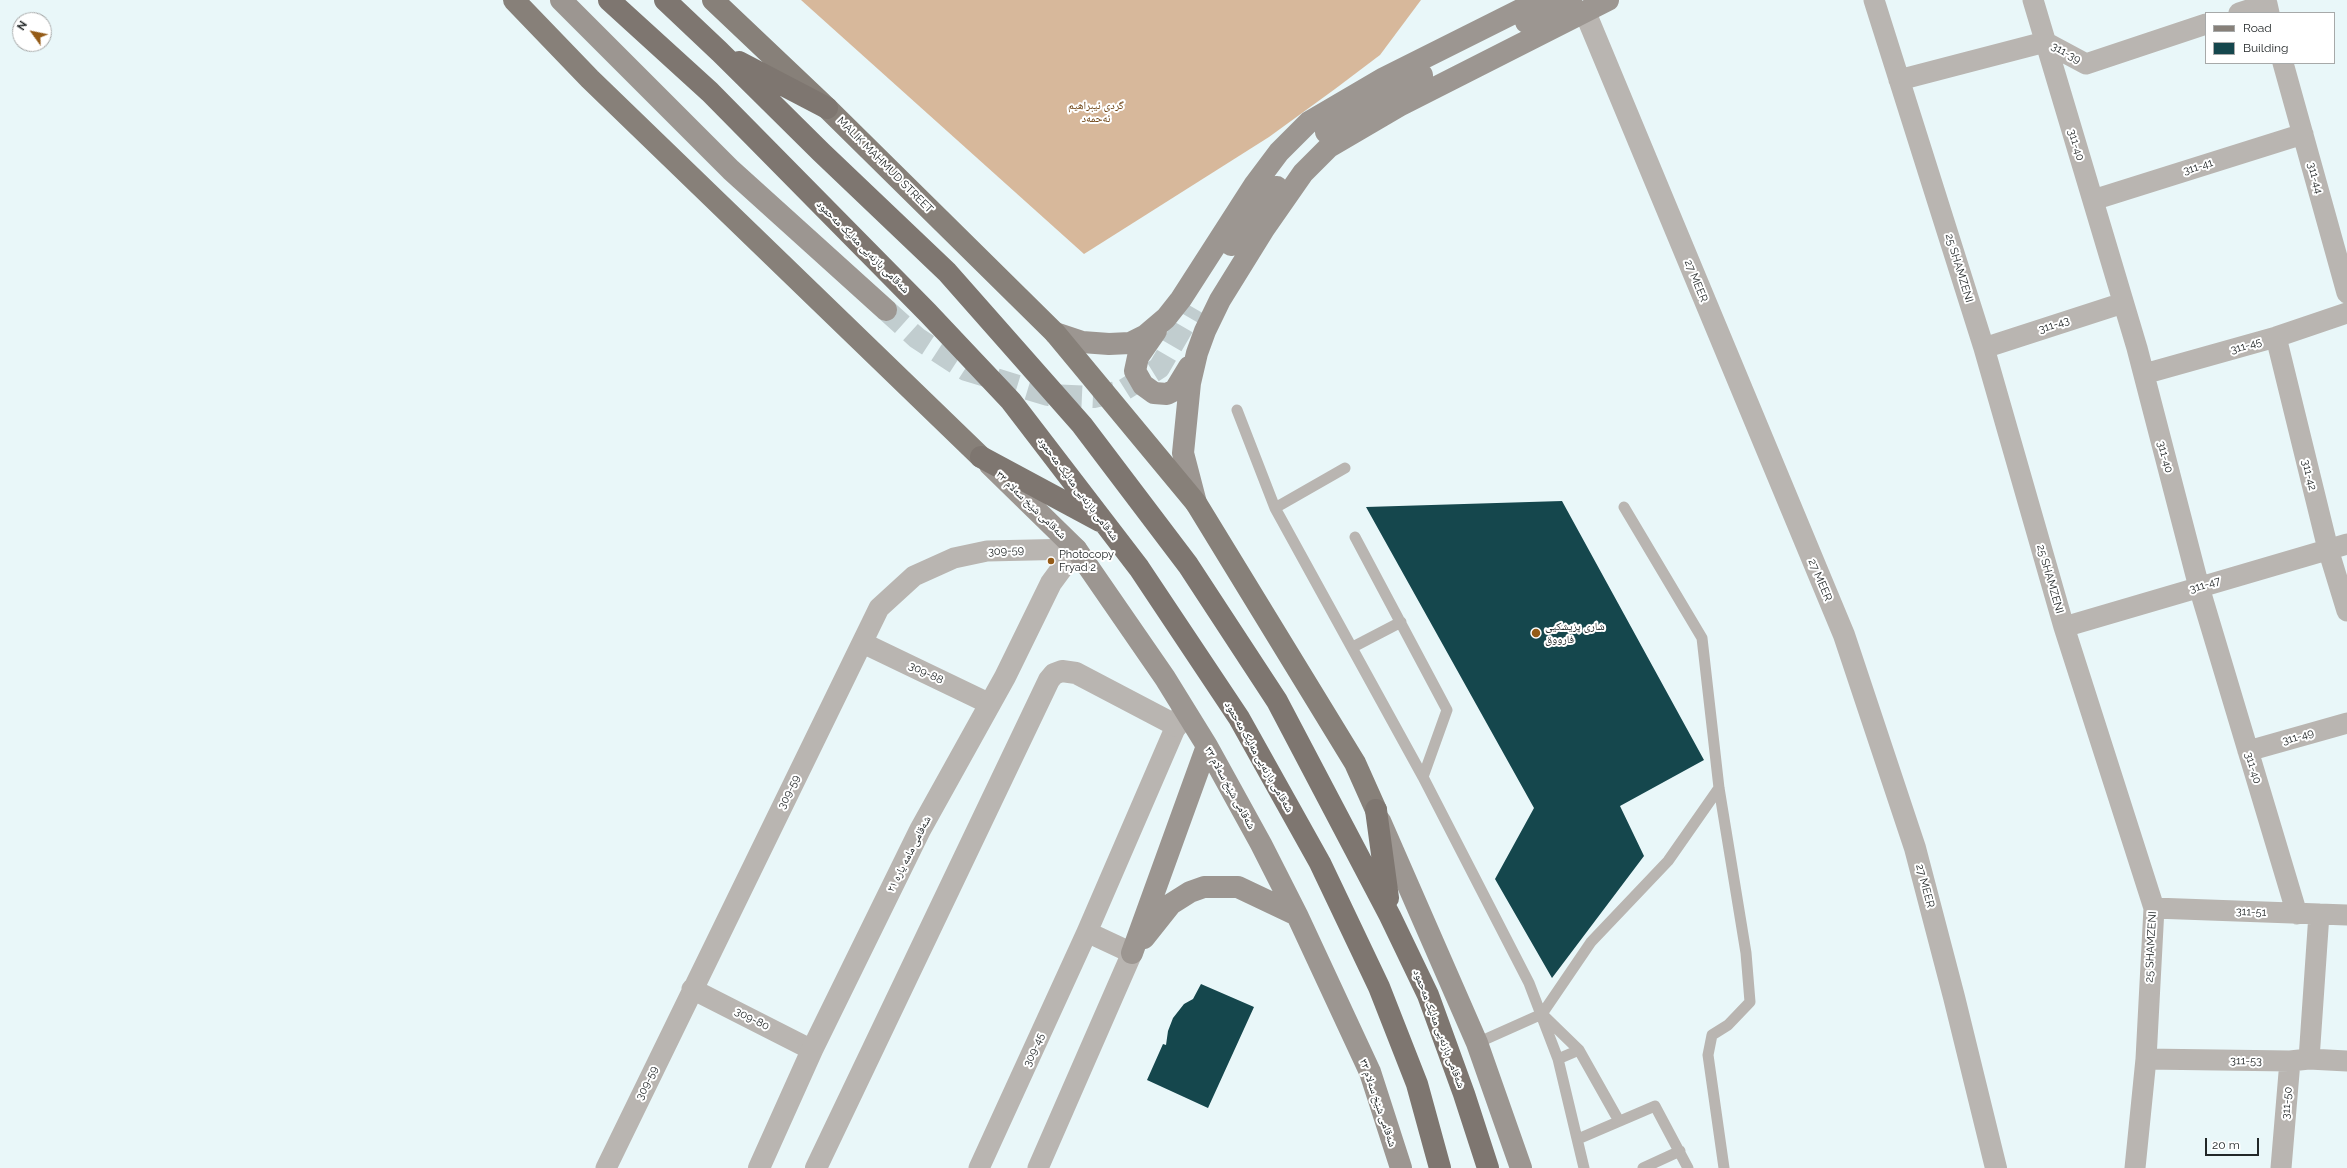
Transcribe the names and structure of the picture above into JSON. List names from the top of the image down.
{
  "streets": {
    "highway": ["شەقامی بازنەیی مەلیک مەحمود"],
    "main road": ["MALIK MAHMUD STREET", "شەقامی شێخ سەلام ٣٣"],
    "street": [
      "311-39",
      "311-40",
      "311-41",
      "311-44",
      "25 SHAMZENI",
      "27 MEER",
      "311-43",
      "311-45",
      "311-42",
      "309-59",
      "311-47",
      "309-88",
      "311-49",
      "شەقامی مامە یارە ٢١",
      "311-51",
      "309-80",
      "309-45",
      "311-53",
      "311-50"
    ]
  },
  "crossings": [
    ["311-39", "311-40"],
    ["311-39", "25 SHAMZENI"],
    ["311-40", "311-41"],
    ["311-40", "311-43"],
    ["311-40", "311-45"],
    ["311-40", "311-47"],
    ["311-40", "311-49"],
    ["311-40", "311-51"],
    ["311-41", "311-44"],
    ["25 SHAMZENI", "311-43"],
    ["25 SHAMZENI", "311-47"],
    ["25 SHAMZENI", "311-51"],
    ["25 SHAMZENI", "311-53"],
    ["311-45", "311-42"],
    ["311-42", "311-47"],
    ["شەقامی شێخ سەلام ٣٣", "309-59"],
    ["شەقامی شێخ سەلام ٣٣", "شەقامی مامە یارە ٢١"],
    ["شەقامی شێخ سەلام ٣٣", "309-45"],
    ["309-59", "309-88"],
    ["309-59", "شەقامی مامە یارە ٢١"],
    ["309-59", "309-80"],
    ["309-88", "شەقامی مامە یارە ٢١"],
    ["شەقامی مامە یارە ٢١", "309-80"],
    ["311-51", "311-50"],
    ["311-53", "311-50"]
  ],
  "parks": ["گردی ئیبراھیم ئەحمەد"],
  "places": ["Photocopy Fryad 2", "شاری پزیشکیی فارووق"],
  "legend": ["Road", "Building"],
  "scale_bar": "20 m",
  "north": "top left"
}
